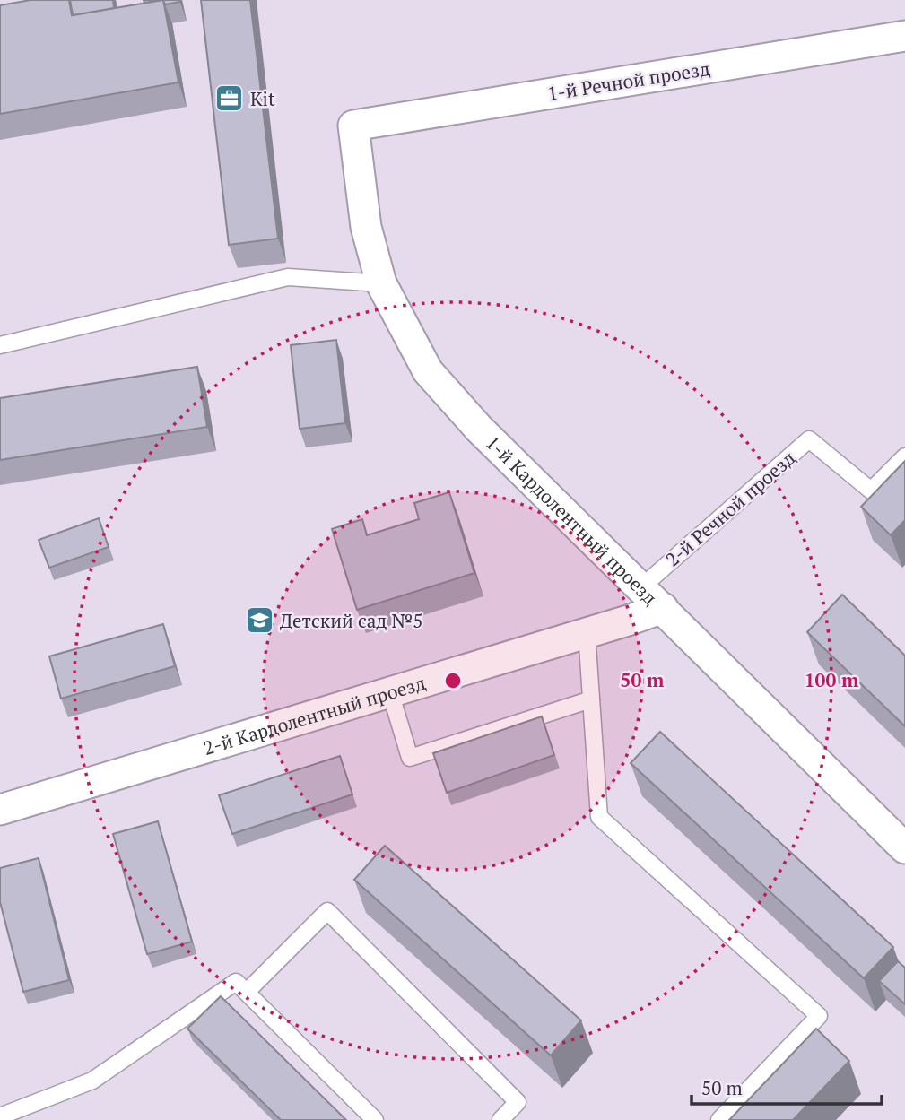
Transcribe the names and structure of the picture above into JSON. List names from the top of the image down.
{
  "streets": {
    "street": ["1-й Речной проезд", "1-й Кардолентный проезд", "2-й Кардолентный проезд"],
    "lane": ["2-й Речной проезд"]
  },
  "crossings": [
    ["1-й Речной проезд", "1-й Кардолентный проезд"],
    ["2-й Речной проезд", "1-й Кардолентный проезд"],
    ["1-й Кардолентный проезд", "2-й Кардолентный проезд"]
  ],
  "places": {
    "office": ["Kit"],
    "school or university": ["Детский сад №5"]
  },
  "scale_bar": "50 m",
  "rings": ["50 m", "100 m"]
}
